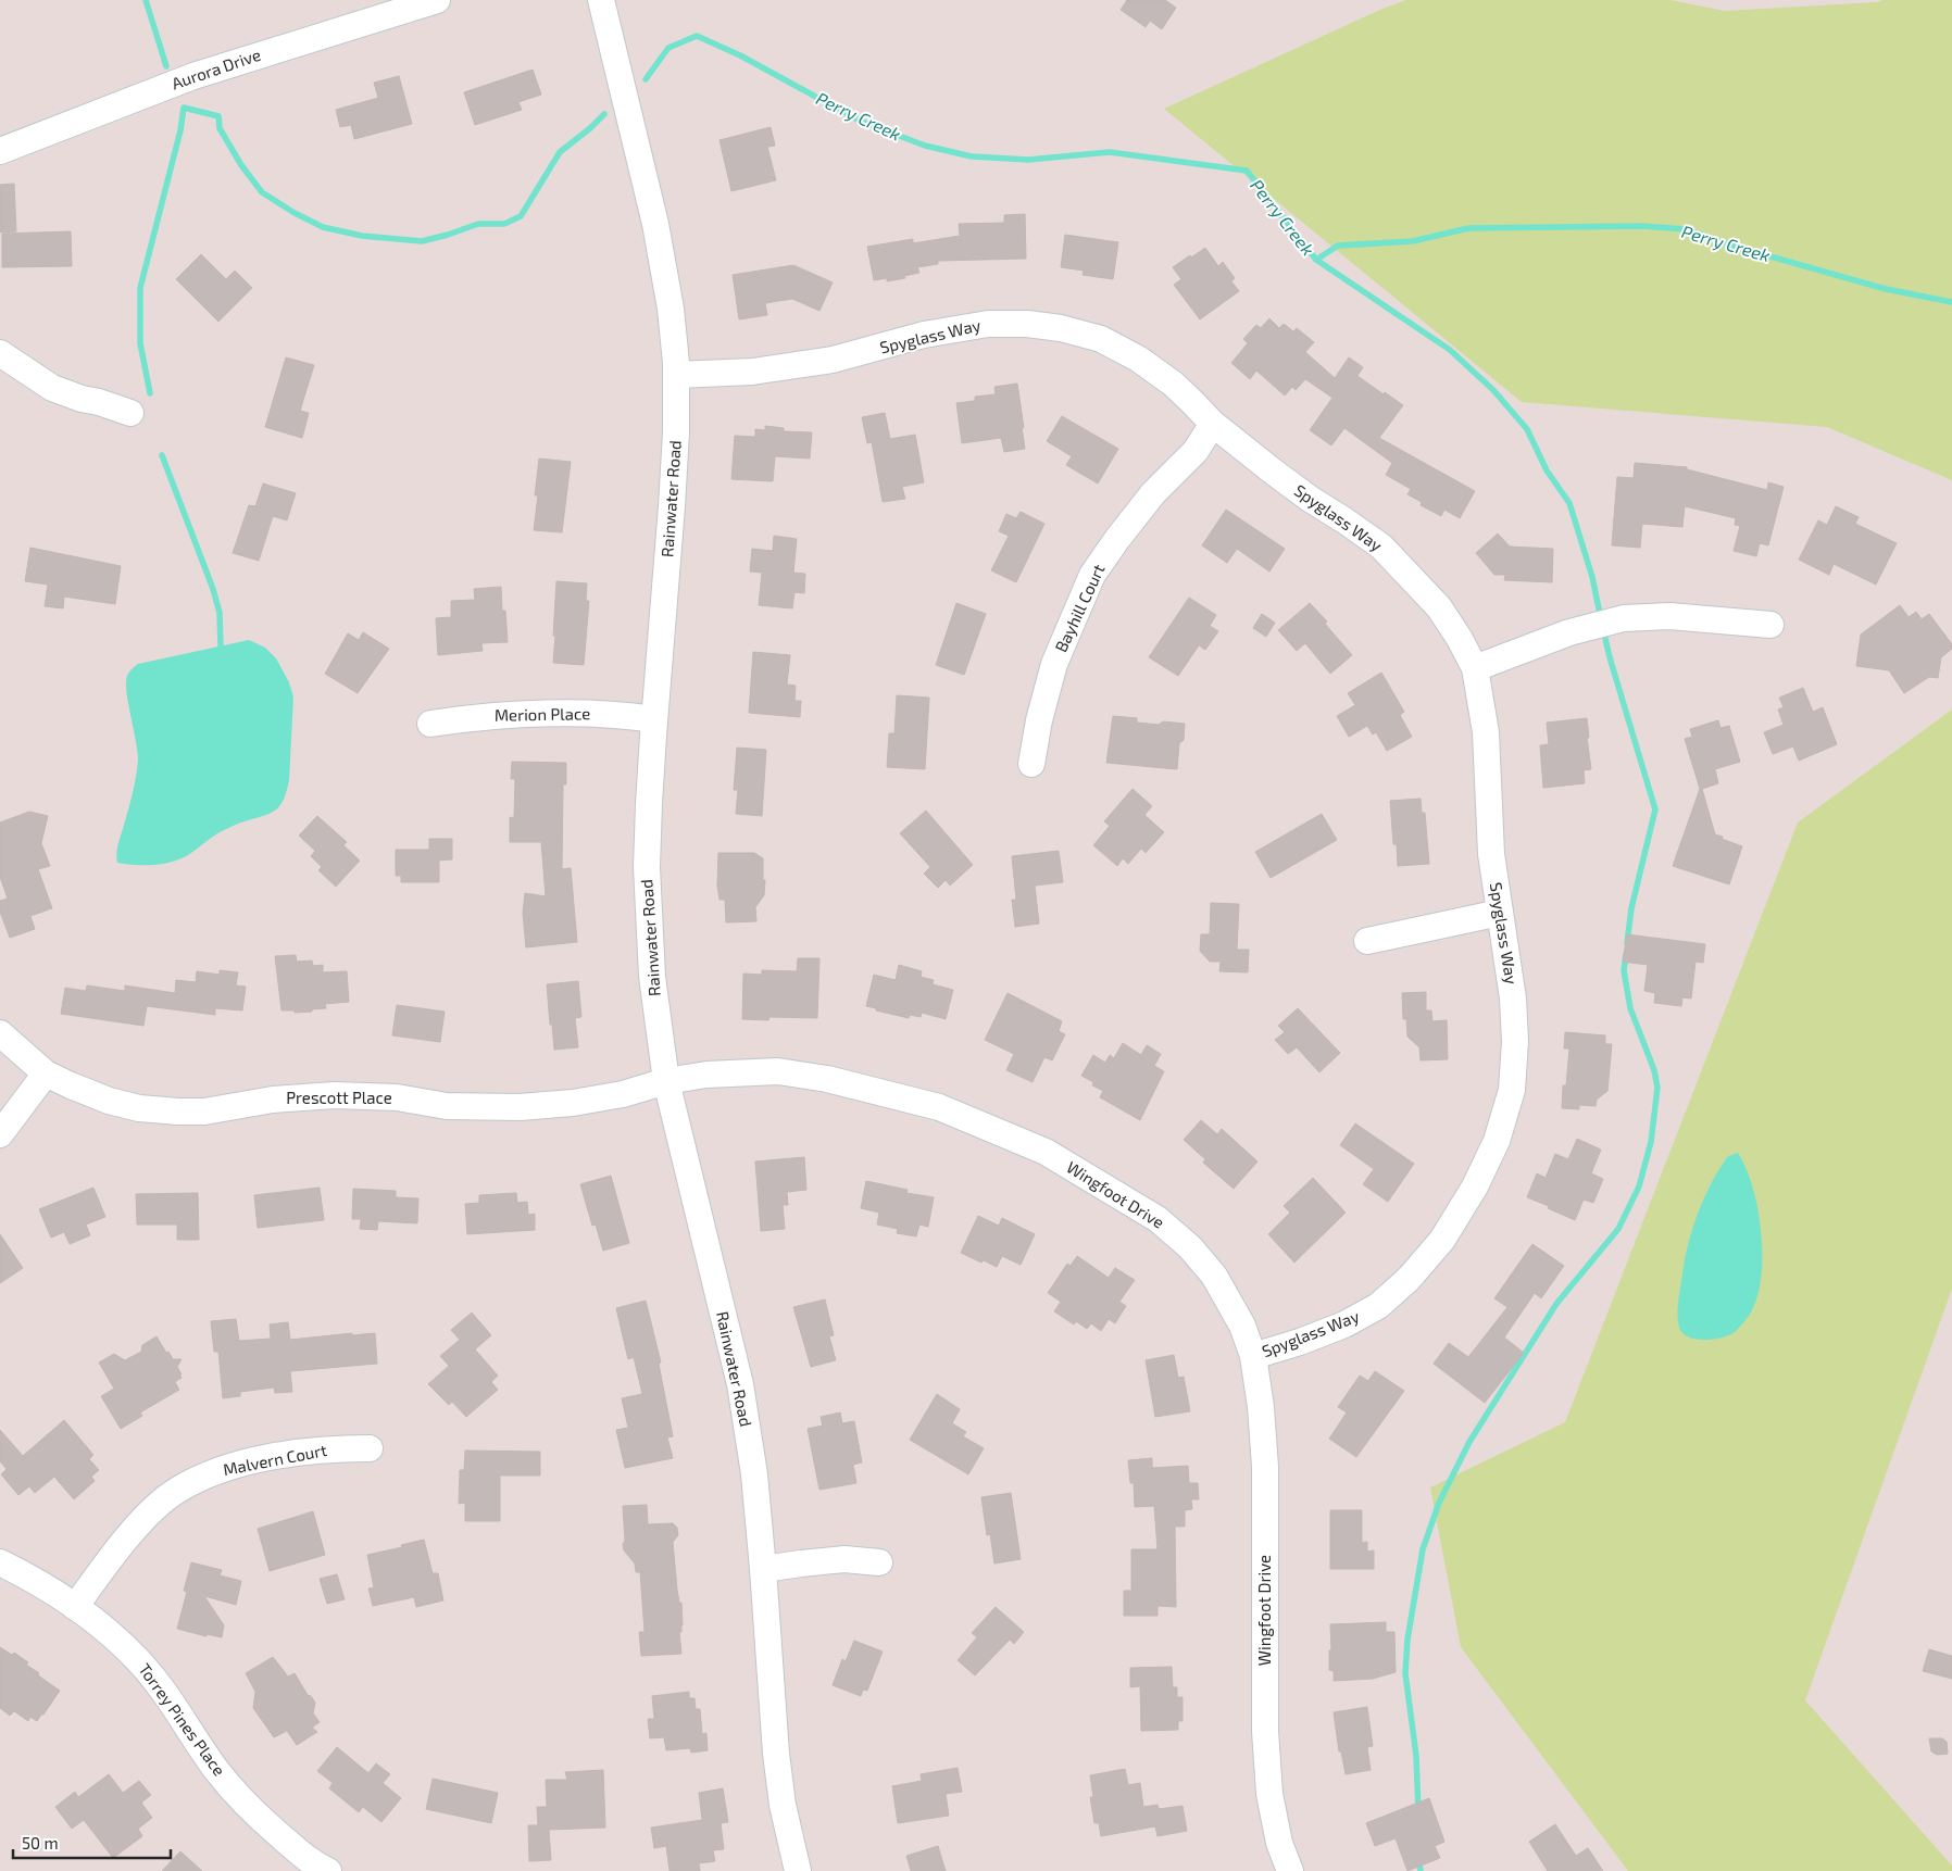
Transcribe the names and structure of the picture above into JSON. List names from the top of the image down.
{
  "streets": {
    "street": [
      "Aurora Drive",
      "Spyglass Way",
      "Rainwater Road",
      "Bayhill Court",
      "Merion Place",
      "Prescott Place",
      "Wingfoot Drive",
      "Malvern Court",
      "Torrey Pines Place"
    ]
  },
  "crossings": [
    ["Spyglass Way", "Rainwater Road"],
    ["Spyglass Way", "Bayhill Court"],
    ["Spyglass Way", "Wingfoot Drive"],
    ["Rainwater Road", "Merion Place"],
    ["Rainwater Road", "Prescott Place"],
    ["Rainwater Road", "Wingfoot Drive"],
    ["Prescott Place", "Wingfoot Drive"],
    ["Malvern Court", "Torrey Pines Place"]
  ],
  "water": ["Perry Creek"],
  "scale_bar": "50 m"
}
